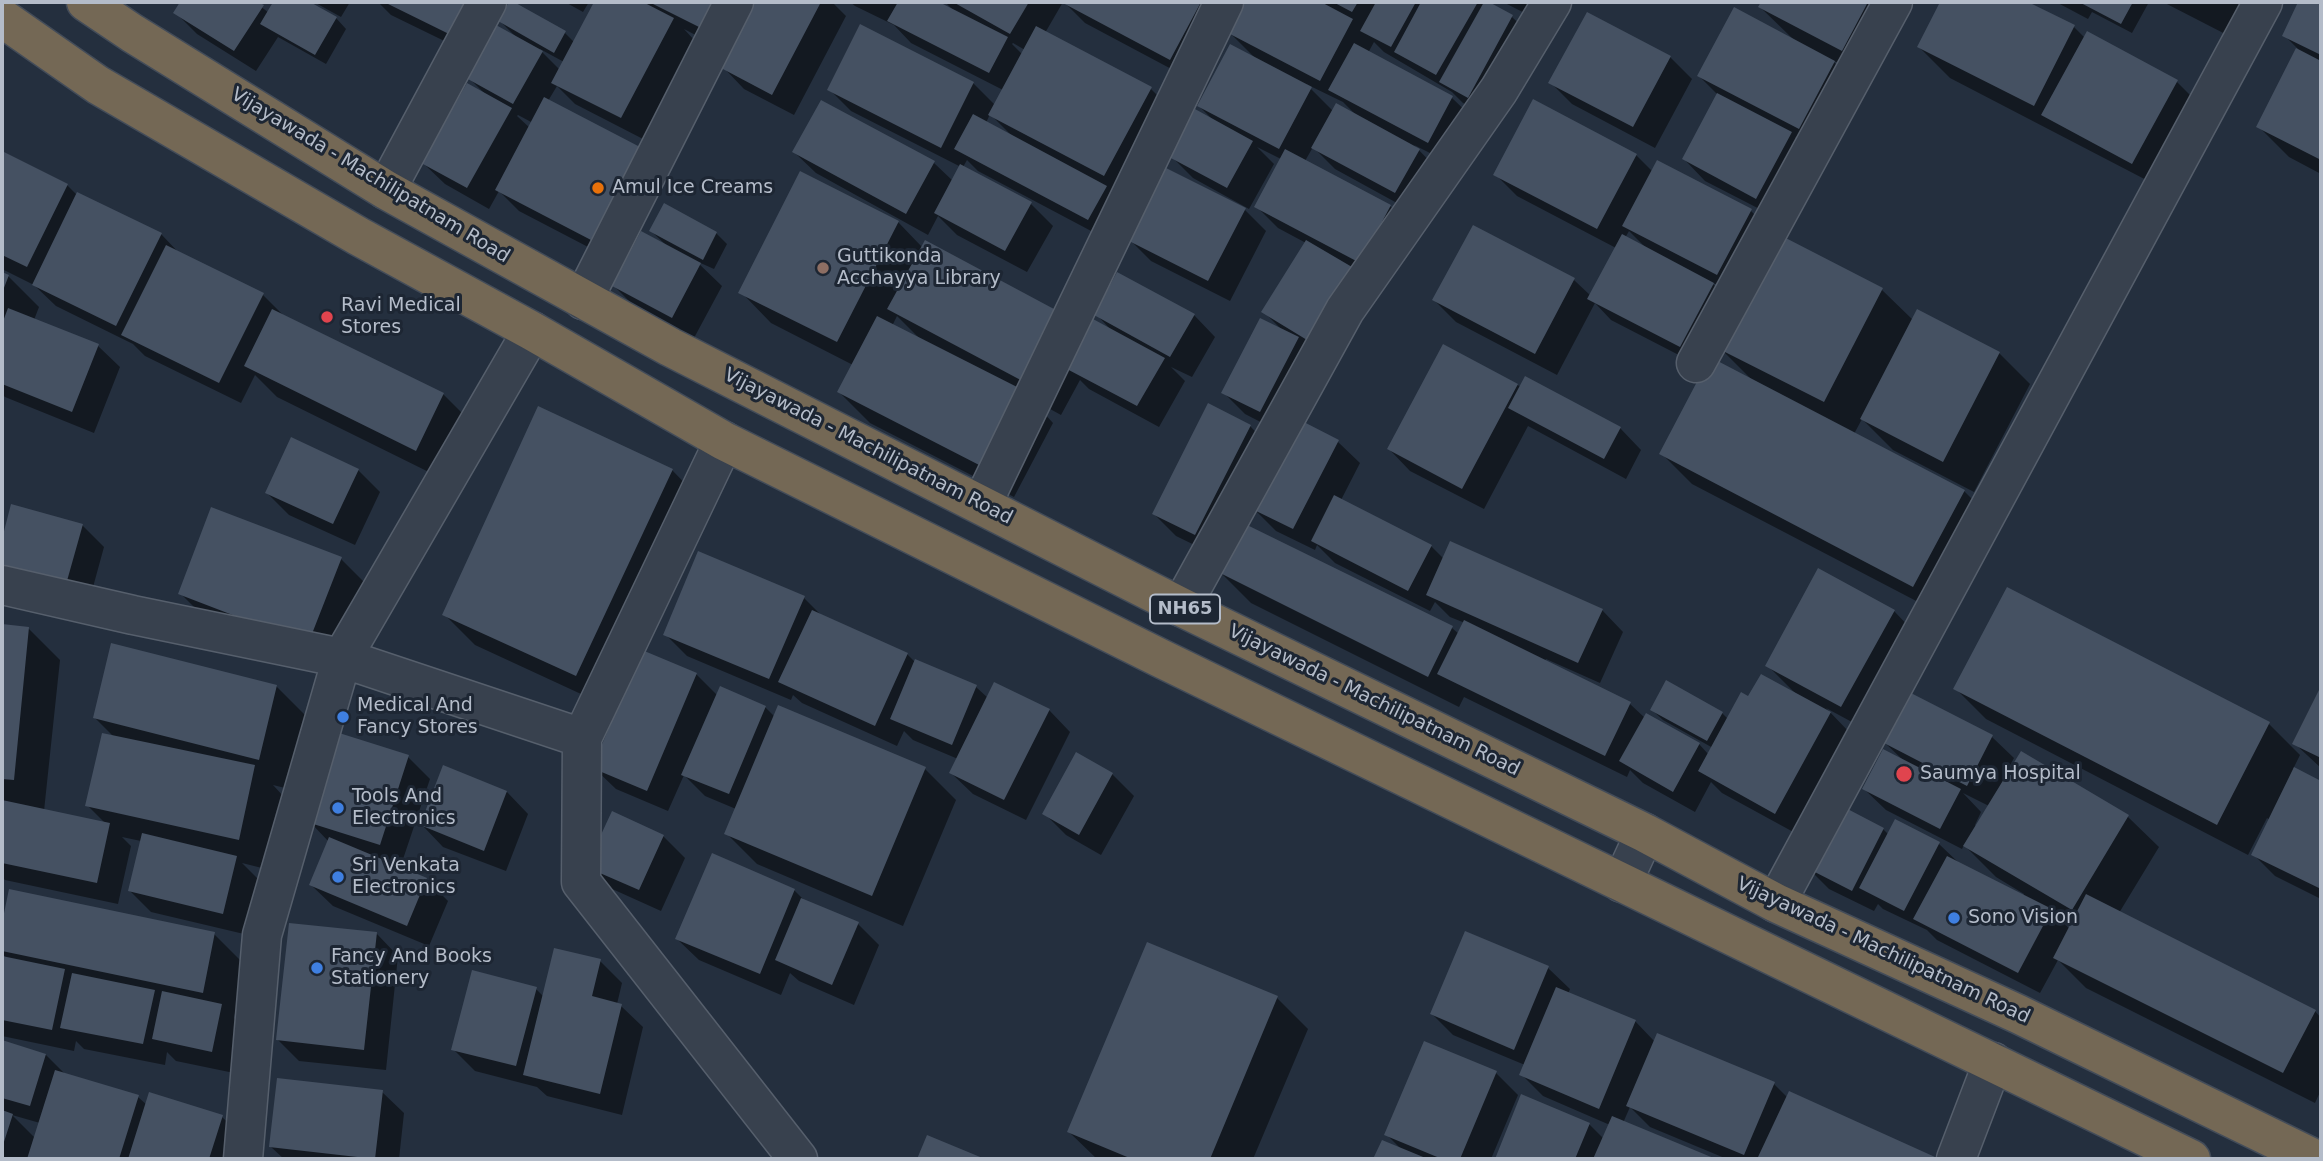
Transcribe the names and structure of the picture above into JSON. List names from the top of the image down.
{
  "streets": {
    "highway": ["Vijayawada - Machilipatnam Road", "NH65"]
  },
  "places": [
    "Amul Ice Creams",
    "Guttikonda Acchayya Library",
    "Ravi Medical Stores",
    "Medical And Fancy Stores",
    "Saumya Hospital",
    "Tools And Electronics",
    "Sri Venkata Electronics",
    "Sono Vision",
    "Fancy And Books Stationery"
  ]
}
